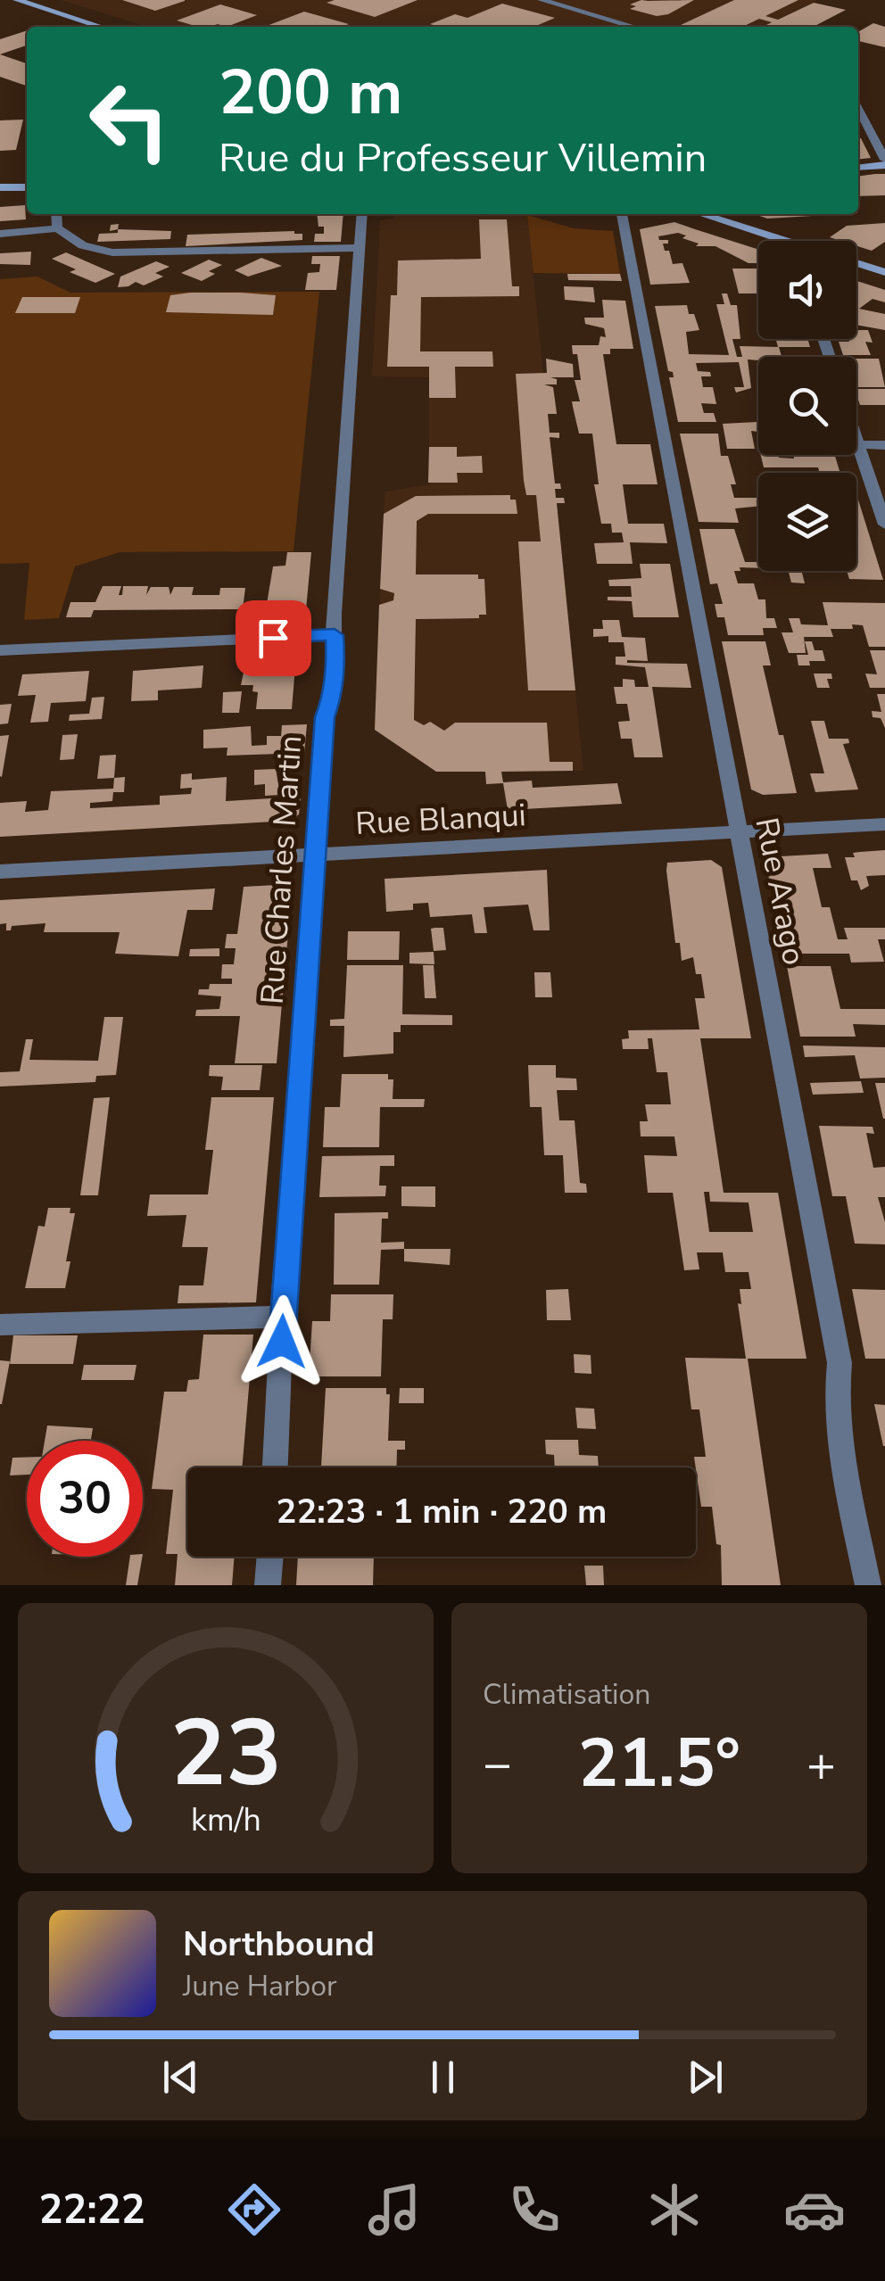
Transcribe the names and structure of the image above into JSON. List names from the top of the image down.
{
  "streets": {
    "street": ["Rue Blanqui", "Rue Charles Martin", "Rue Arago"]
  },
  "crossings": [
    ["Rue Blanqui", "Rue Charles Martin"],
    ["Rue Blanqui", "Rue Arago"]
  ],
  "page": {
    "turn": ["200 m", "Rue du Professeur Villemin"],
    "limit": "30",
    "trip": "22:23 · 1 min · 220 m",
    "tile": "Climatisation",
    "heat": ["−", "21.5°", "+"],
    "song": ["Northbound", "June Harbor"],
    "tabs": "22:22",
    "gauge": ["23", "km/h"]
  }
}
